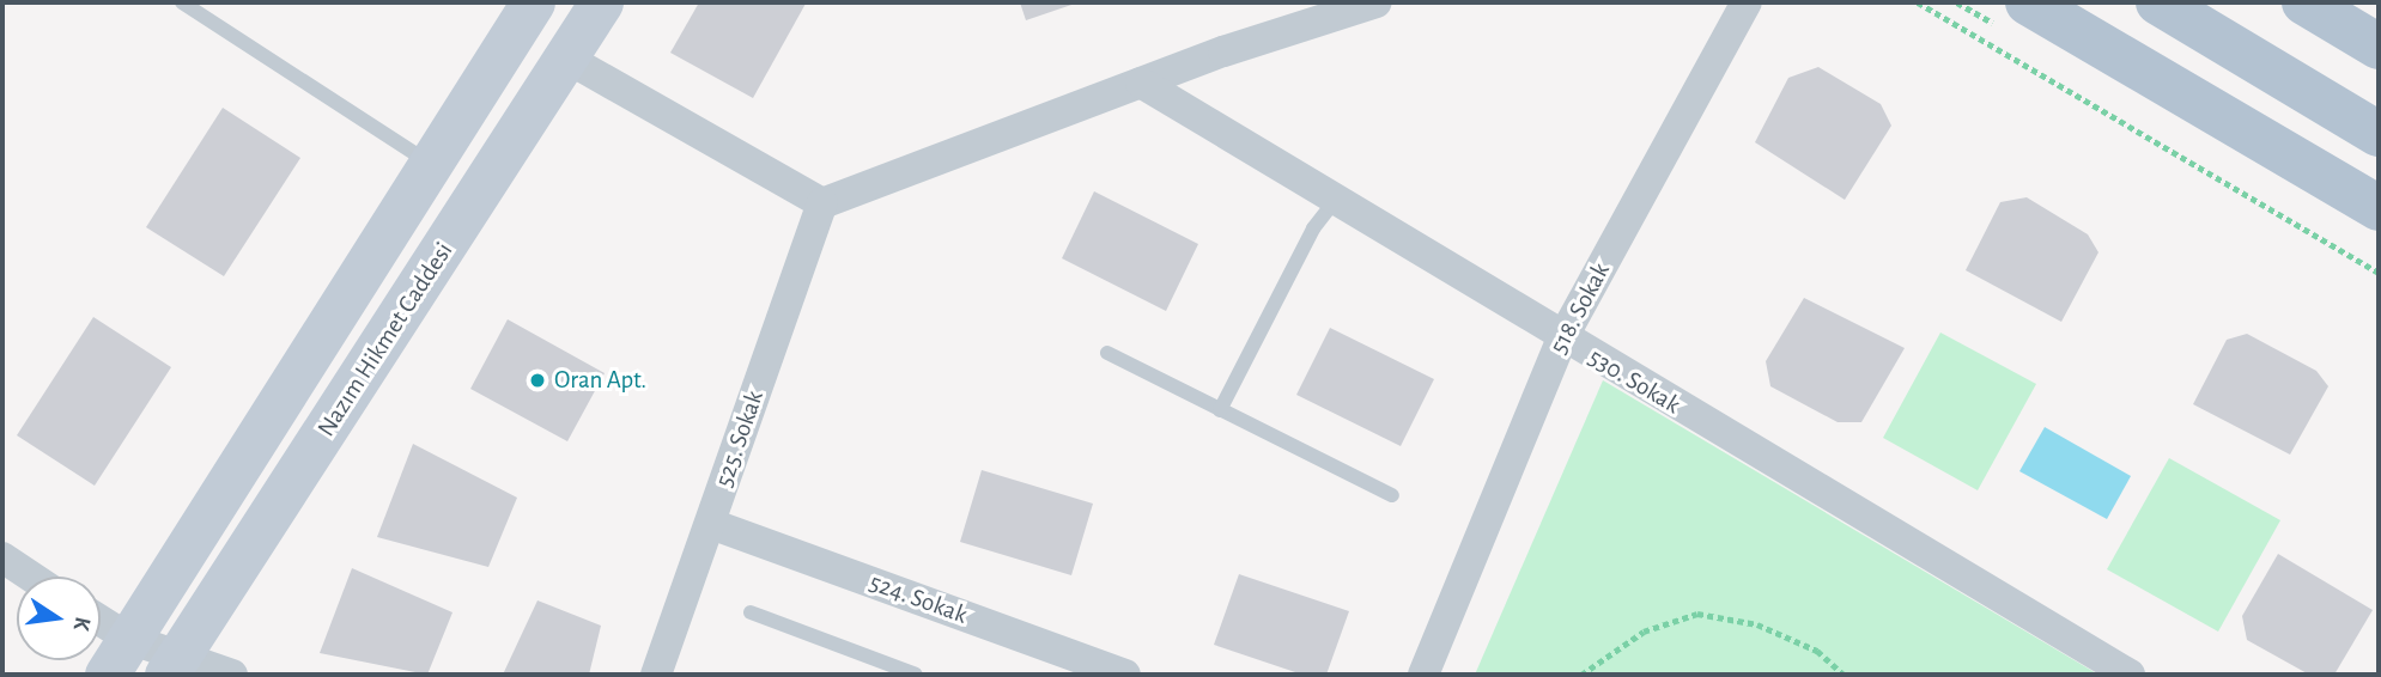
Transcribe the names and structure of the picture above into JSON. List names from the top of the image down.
{
  "streets": {
    "main road": ["Nazım Hikmet Caddesi"],
    "street": [
      "518. Sokak",
      "530. Sokak",
      "525. Sokak",
      "524. Sokak"
    ]
  },
  "crossings": [
    ["518. Sokak", "530. Sokak"],
    ["525. Sokak", "524. Sokak"]
  ],
  "places": ["Oran Apt."],
  "north": "right"
}
